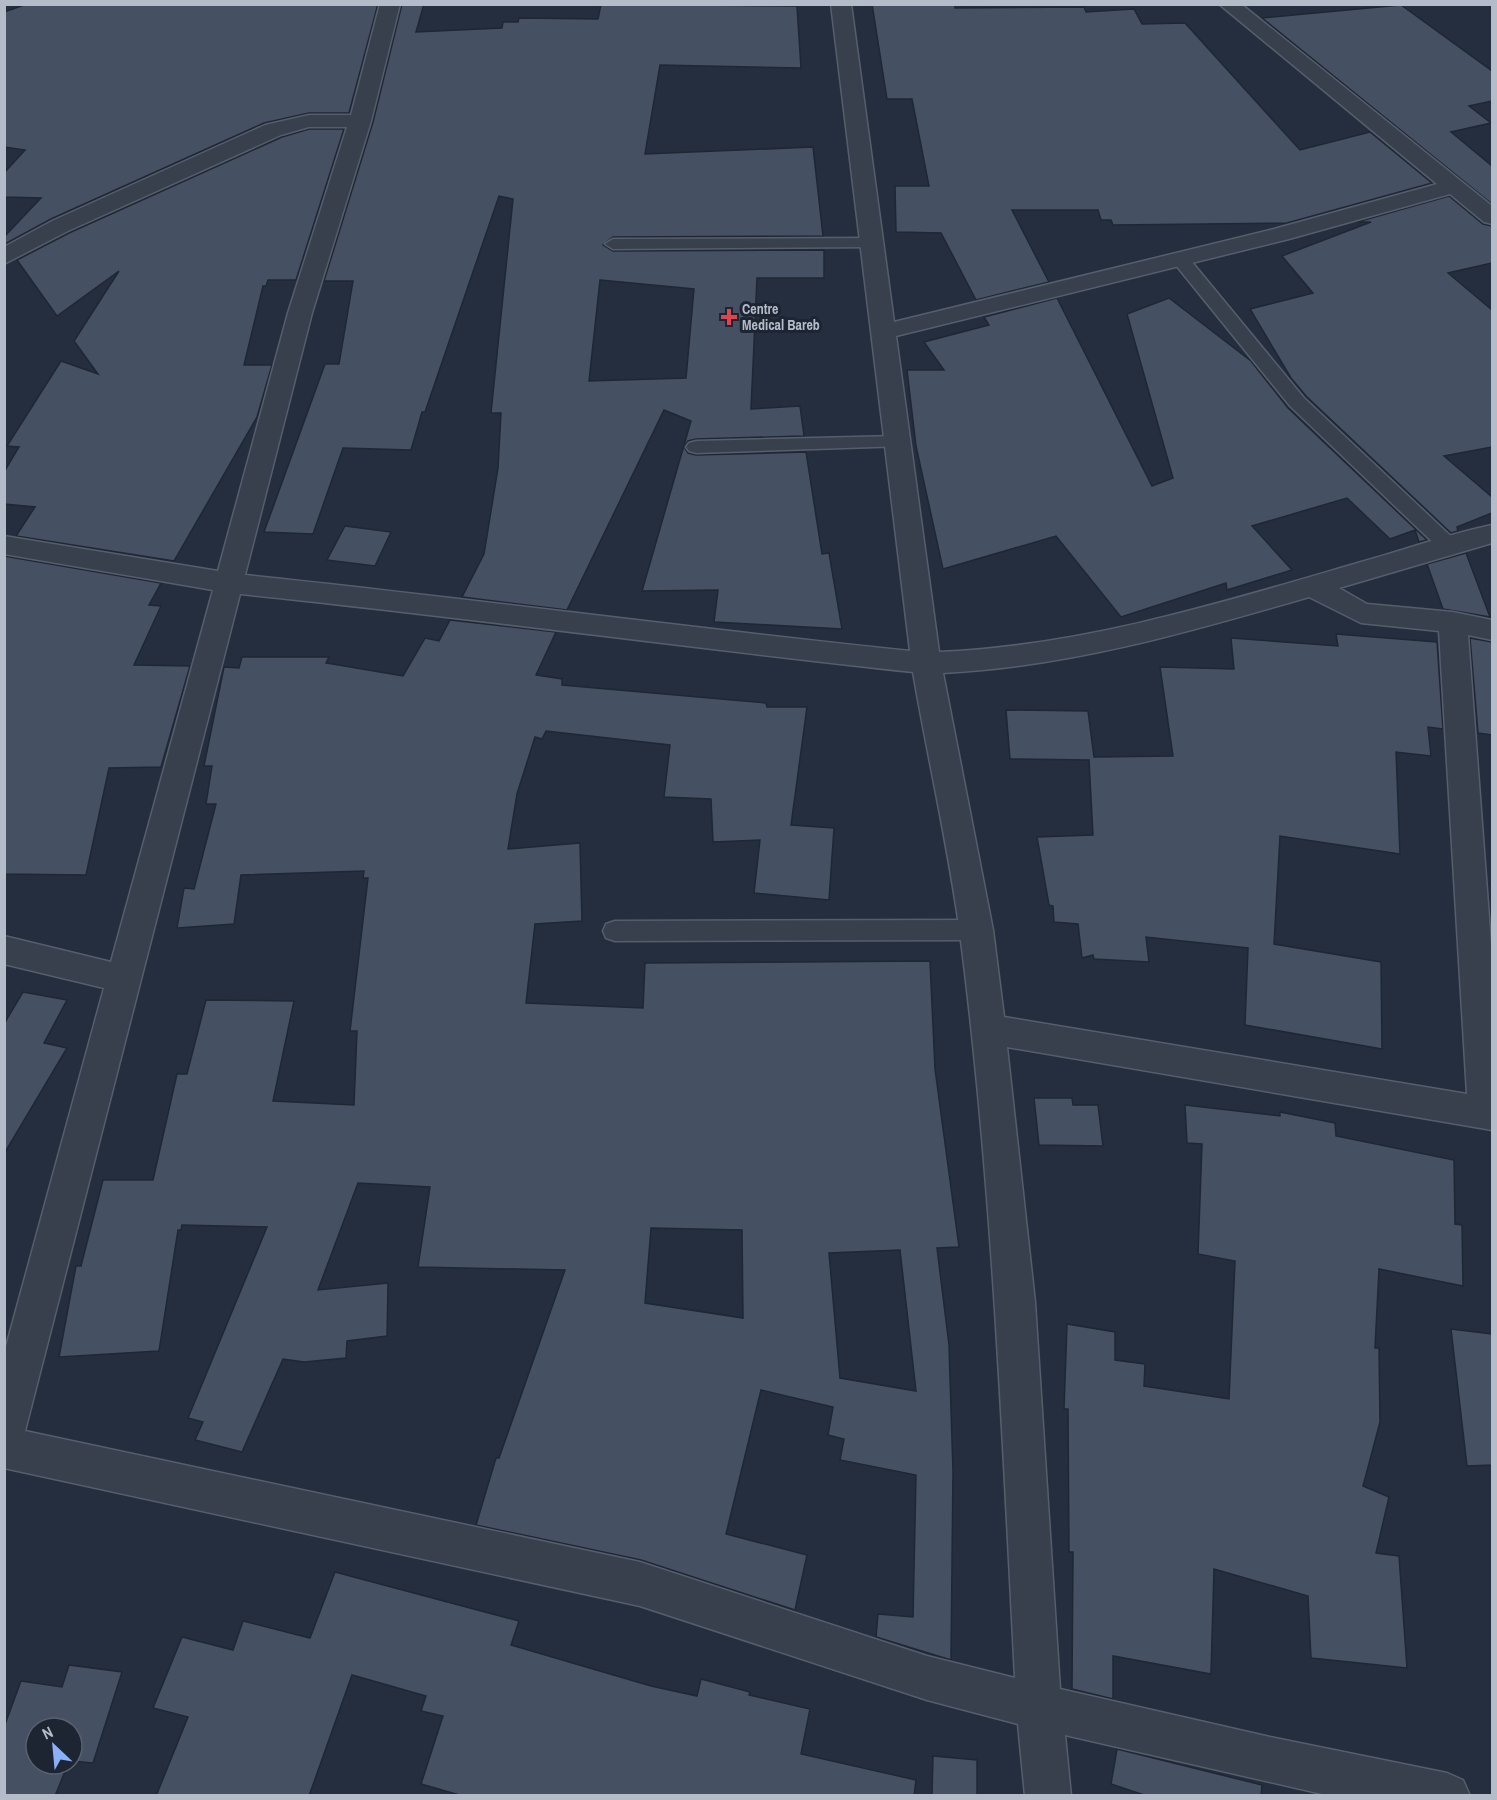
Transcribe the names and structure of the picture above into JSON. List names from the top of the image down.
{
  "places": {
    "health": ["Centre Medical Bareb"]
  },
  "north": "top left"
}
